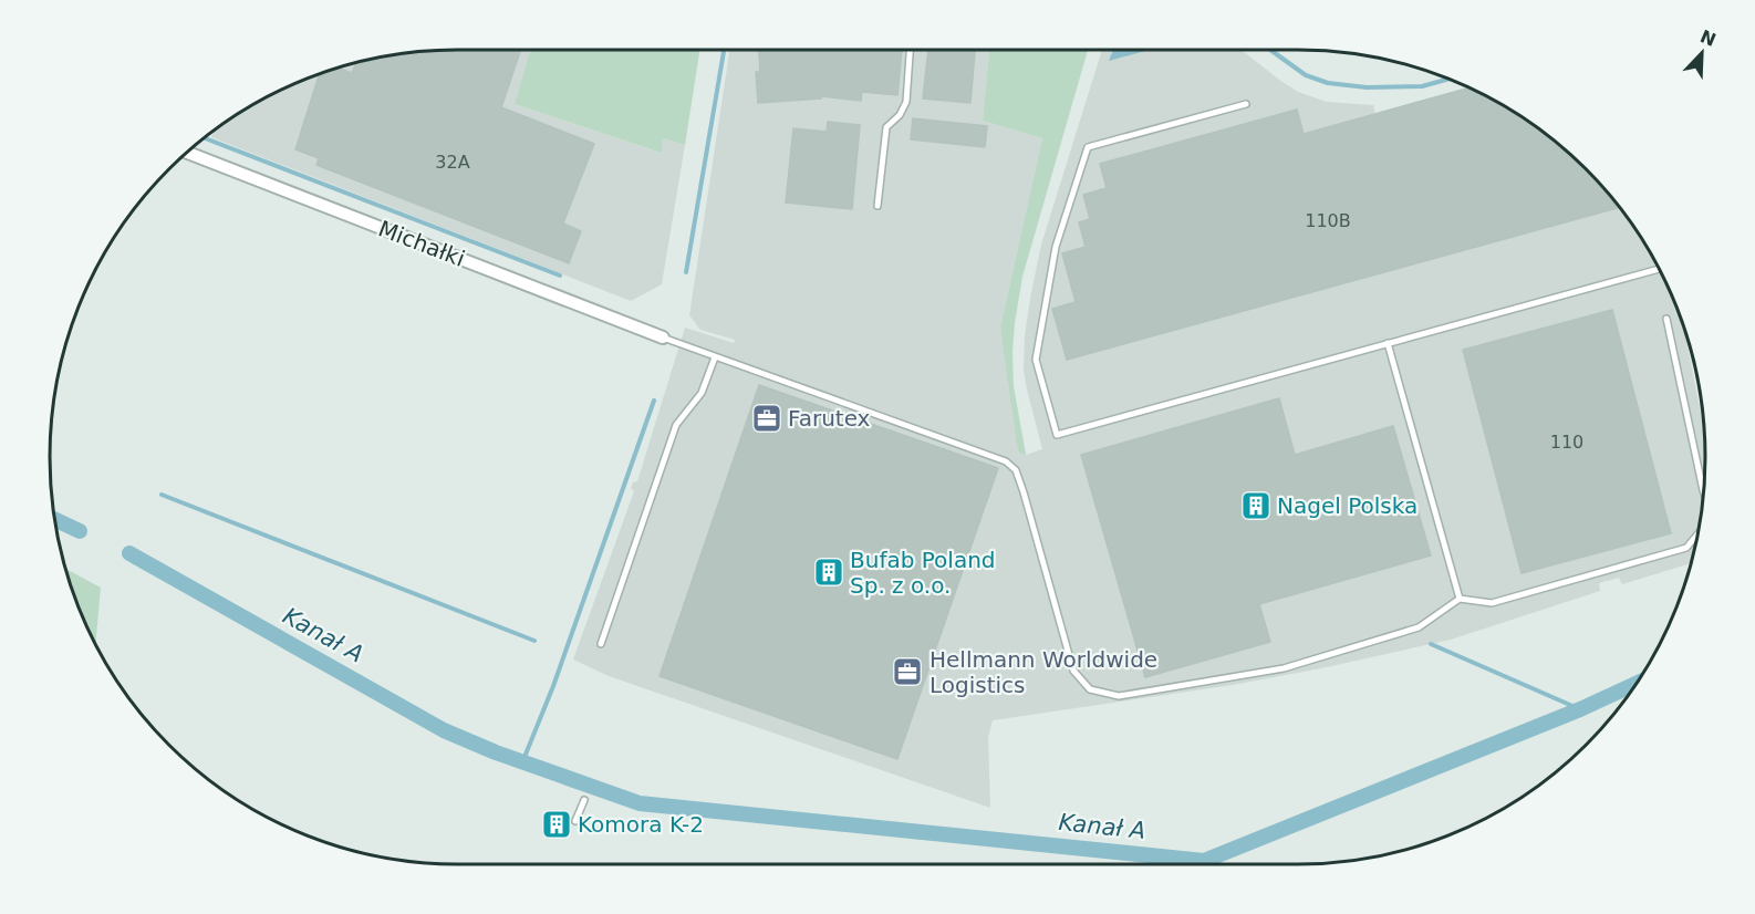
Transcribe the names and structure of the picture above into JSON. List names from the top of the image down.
{
  "streets": {
    "street": ["Michałki"]
  },
  "water": ["Kanał A"],
  "places": {
    "office": ["Farutex", "Hellmann Worldwide Logistics"],
    "building": ["Nagel Polska", "Bufab Poland Sp. z o.o.", "Komora K-2"]
  },
  "house_numbers": ["32A", "110B", "110"],
  "north": "top right"
}
